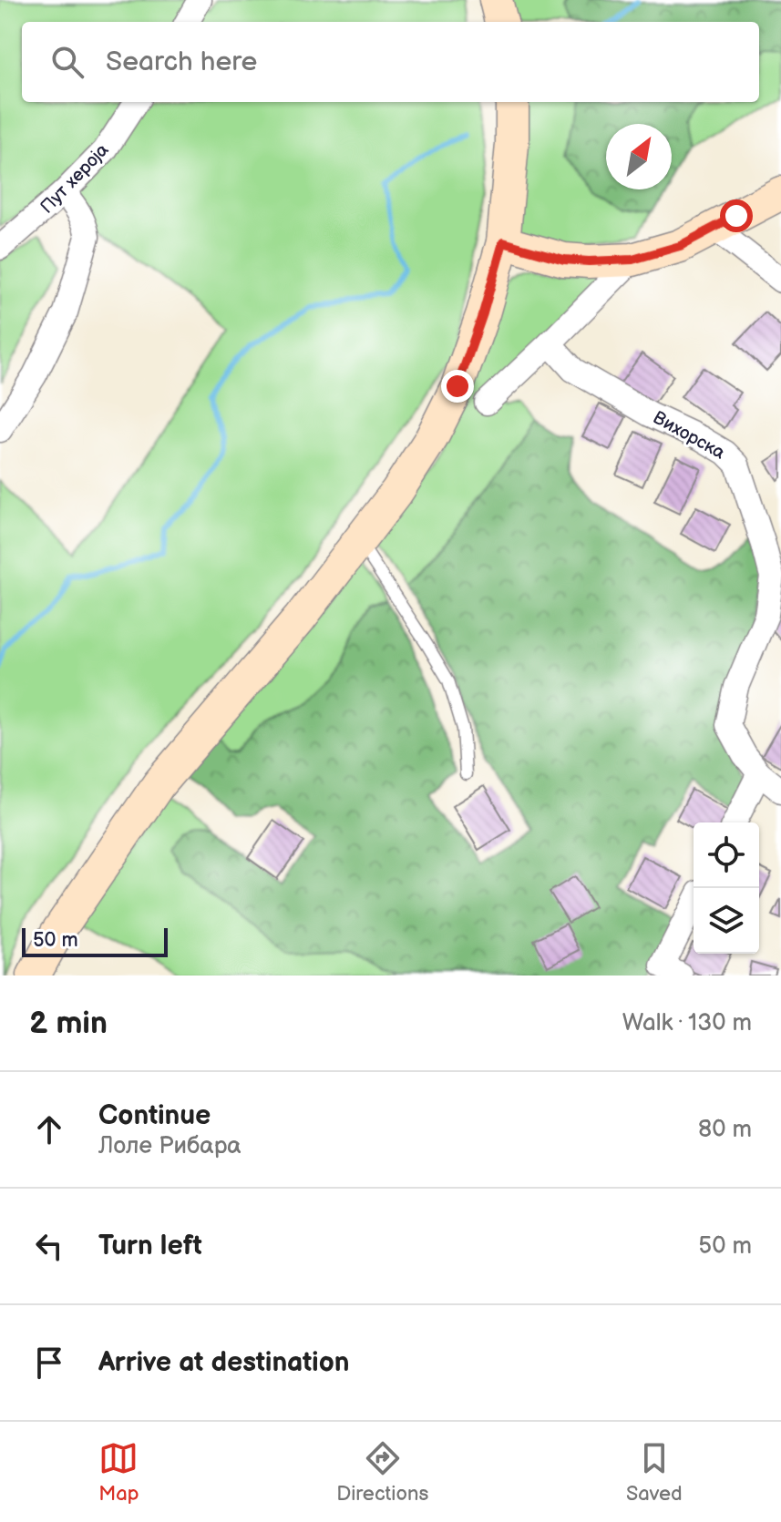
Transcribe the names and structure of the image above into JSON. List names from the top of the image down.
{
  "streets": {
    "street": ["Пут хероја", "Вихорска"]
  },
  "scale_bar": "50 m",
  "north": "top right",
  "page": {
    "search": "Search here",
    "scale": "50 m",
    "heading": ["2 min", "Walk · 130 m"],
    "list": [
      ["Continue", "Лоле Рибара", "80 m"],
      ["Turn left", "50 m"],
      "Arrive at destination"
    ],
    "nav": ["Map", "Directions", "Saved"]
  }
}
